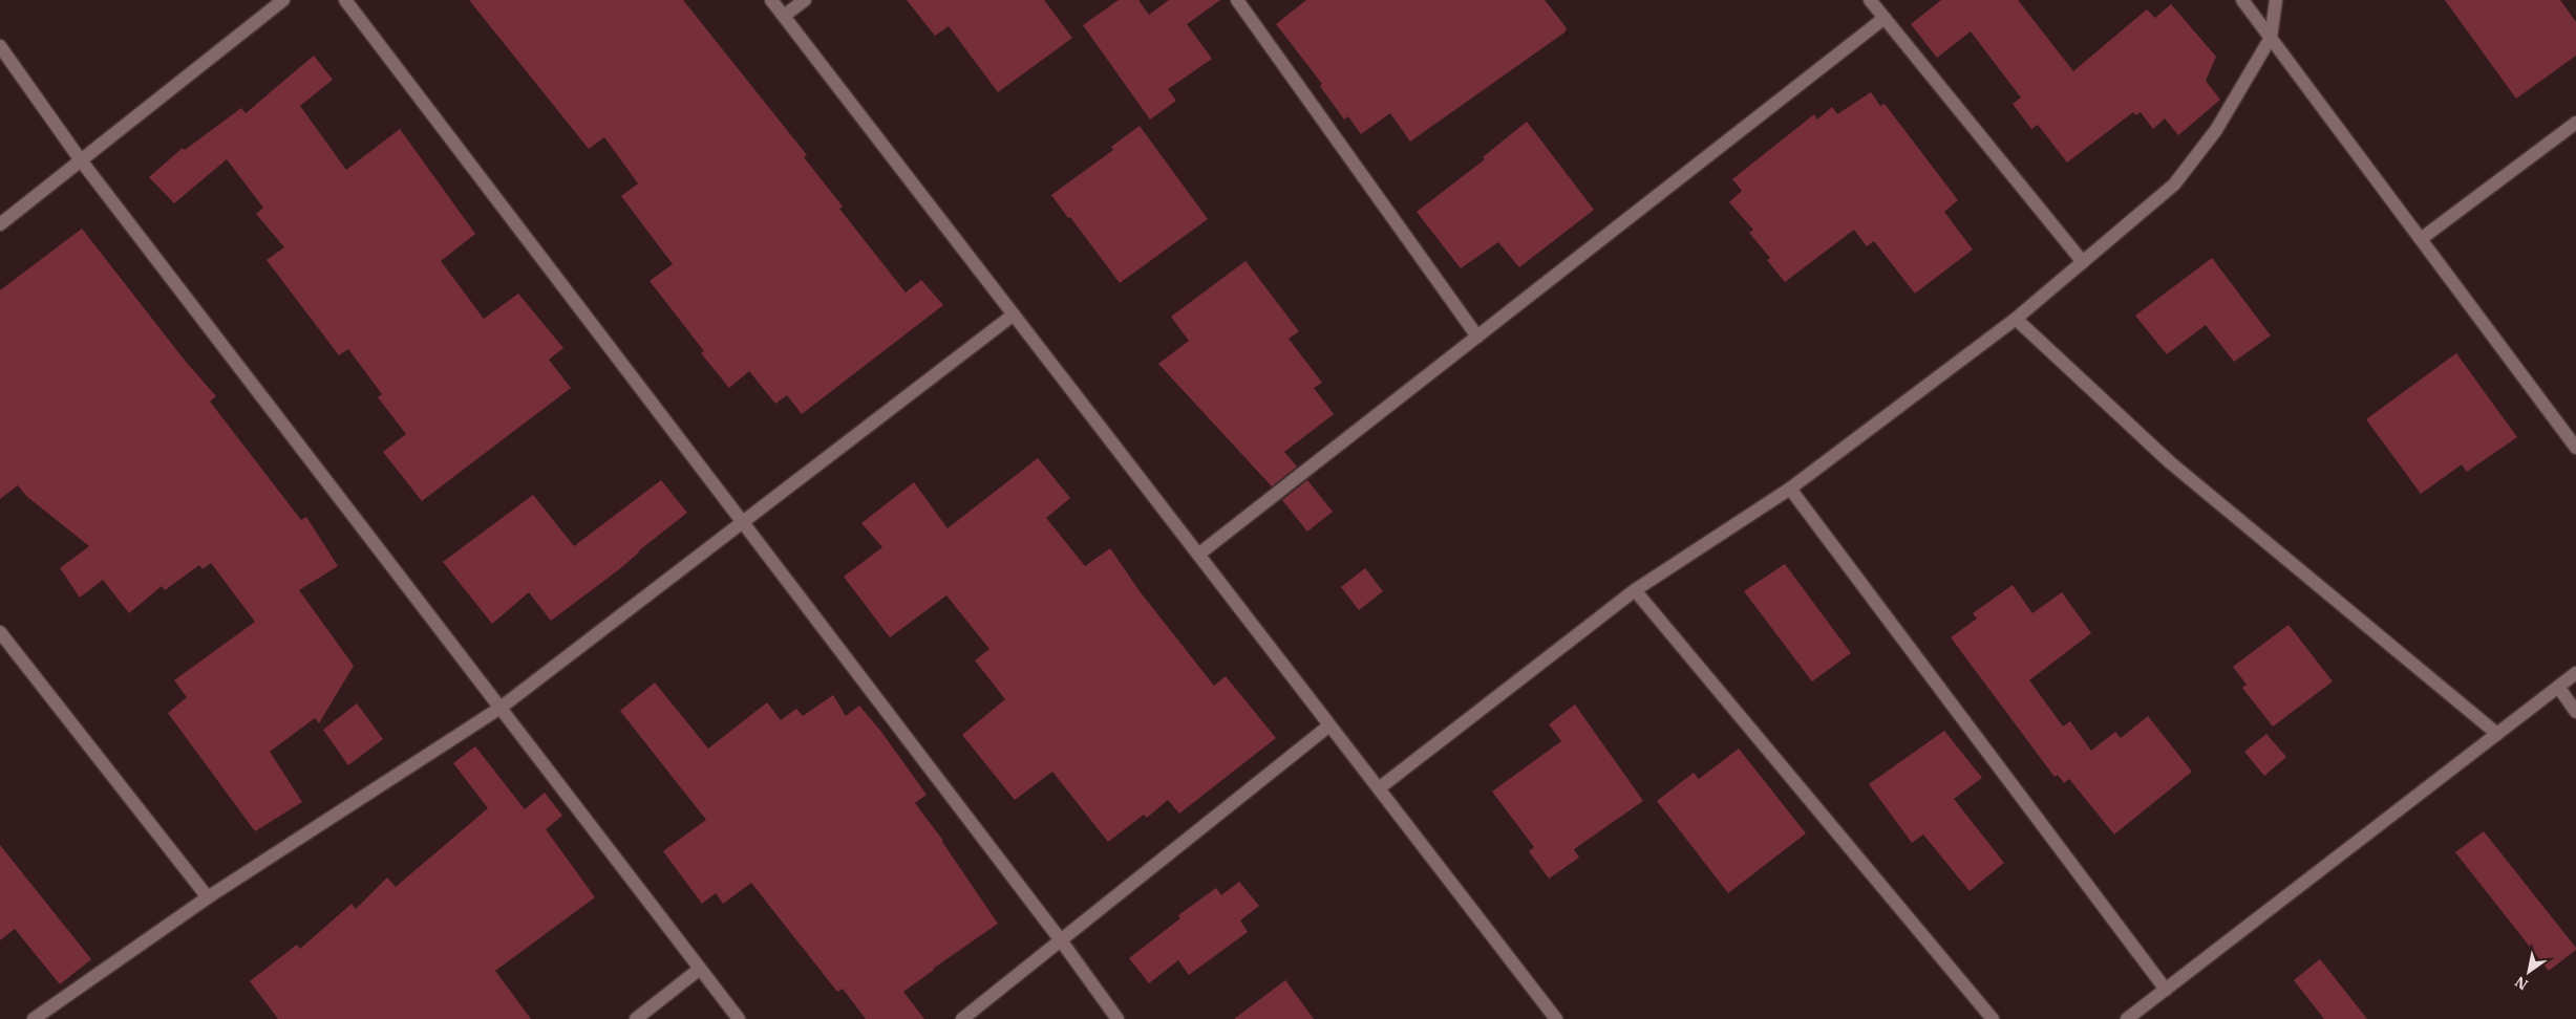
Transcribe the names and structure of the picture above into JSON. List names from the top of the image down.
{
  "north": "bottom left"
}
